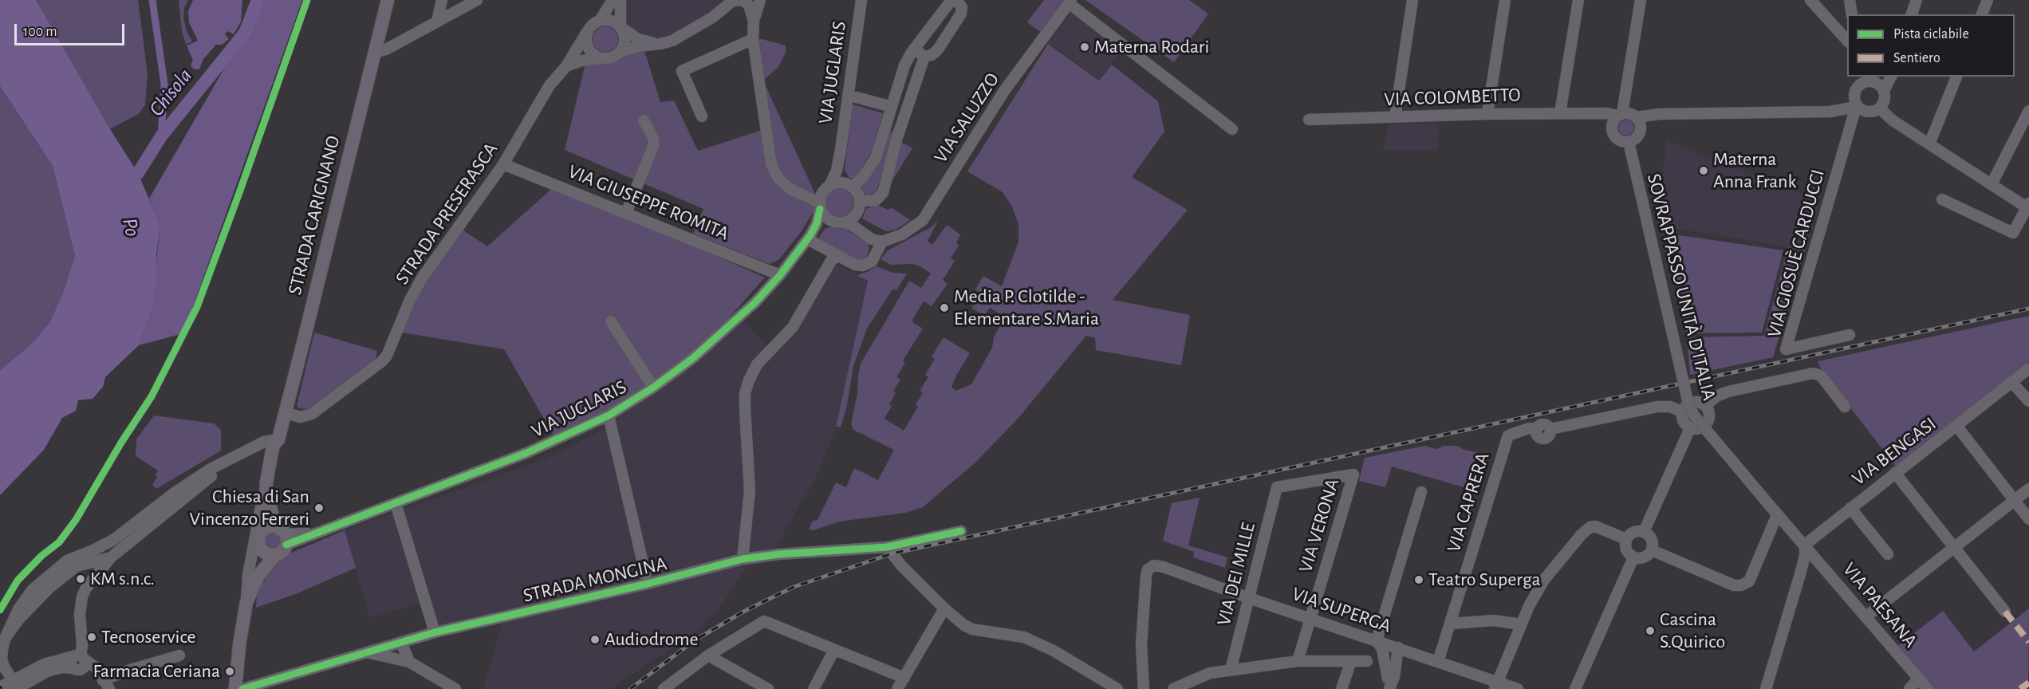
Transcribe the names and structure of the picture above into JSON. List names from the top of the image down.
{
  "streets": {
    "main road": ["STRADA CARIGNANO"],
    "street": [
      "VIA JUGLARIS",
      "VIA COLOMBETTO",
      "VIA SALUZZO",
      "VIA GIUSEPPE ROMITA",
      "STRADA PRESERASCA",
      "VIA GIOSUÈ CARDUCCI",
      "SOVRAPPASSO UNITÀ D'ITALIA",
      "VIA BENGASI",
      "VIA CAPRERA",
      "VIA VERONA",
      "VIA DEI MILLE",
      "STRADA MONGINA",
      "VIA PAESANA",
      "VIA SUPERGA"
    ]
  },
  "crossings": [
    ["VIA JUGLARIS", "VIA GIUSEPPE ROMITA"],
    ["VIA JUGLARIS", "STRADA CARIGNANO"],
    ["VIA COLOMBETTO", "VIA GIOSUÈ CARDUCCI"],
    ["VIA COLOMBETTO", "SOVRAPPASSO UNITÀ D'ITALIA"],
    ["VIA GIUSEPPE ROMITA", "STRADA PRESERASCA"],
    ["STRADA PRESERASCA", "STRADA CARIGNANO"],
    ["SOVRAPPASSO UNITÀ D'ITALIA", "VIA BENGASI"],
    ["SOVRAPPASSO UNITÀ D'ITALIA", "VIA PAESANA"],
    ["VIA BENGASI", "VIA PAESANA"],
    ["VIA CAPRERA", "VIA SUPERGA"],
    ["VIA VERONA", "VIA DEI MILLE"],
    ["VIA VERONA", "VIA SUPERGA"],
    ["VIA DEI MILLE", "VIA SUPERGA"]
  ],
  "water": ["Chisola", "Po"],
  "places": [
    "Materna Rodari",
    "Materna Anna Frank",
    "Media P. Clotilde - Elementare S.Maria",
    "Chiesa di San Vincenzo Ferreri",
    "KM s.n.c.",
    "Teatro Superga",
    "Cascina S.Quirico",
    "Tecnoservice",
    "Audiodrome",
    "Farmacia Ceriana"
  ],
  "legend": ["Pista ciclabile", "Sentiero"],
  "scale_bar": "100 m"
}
